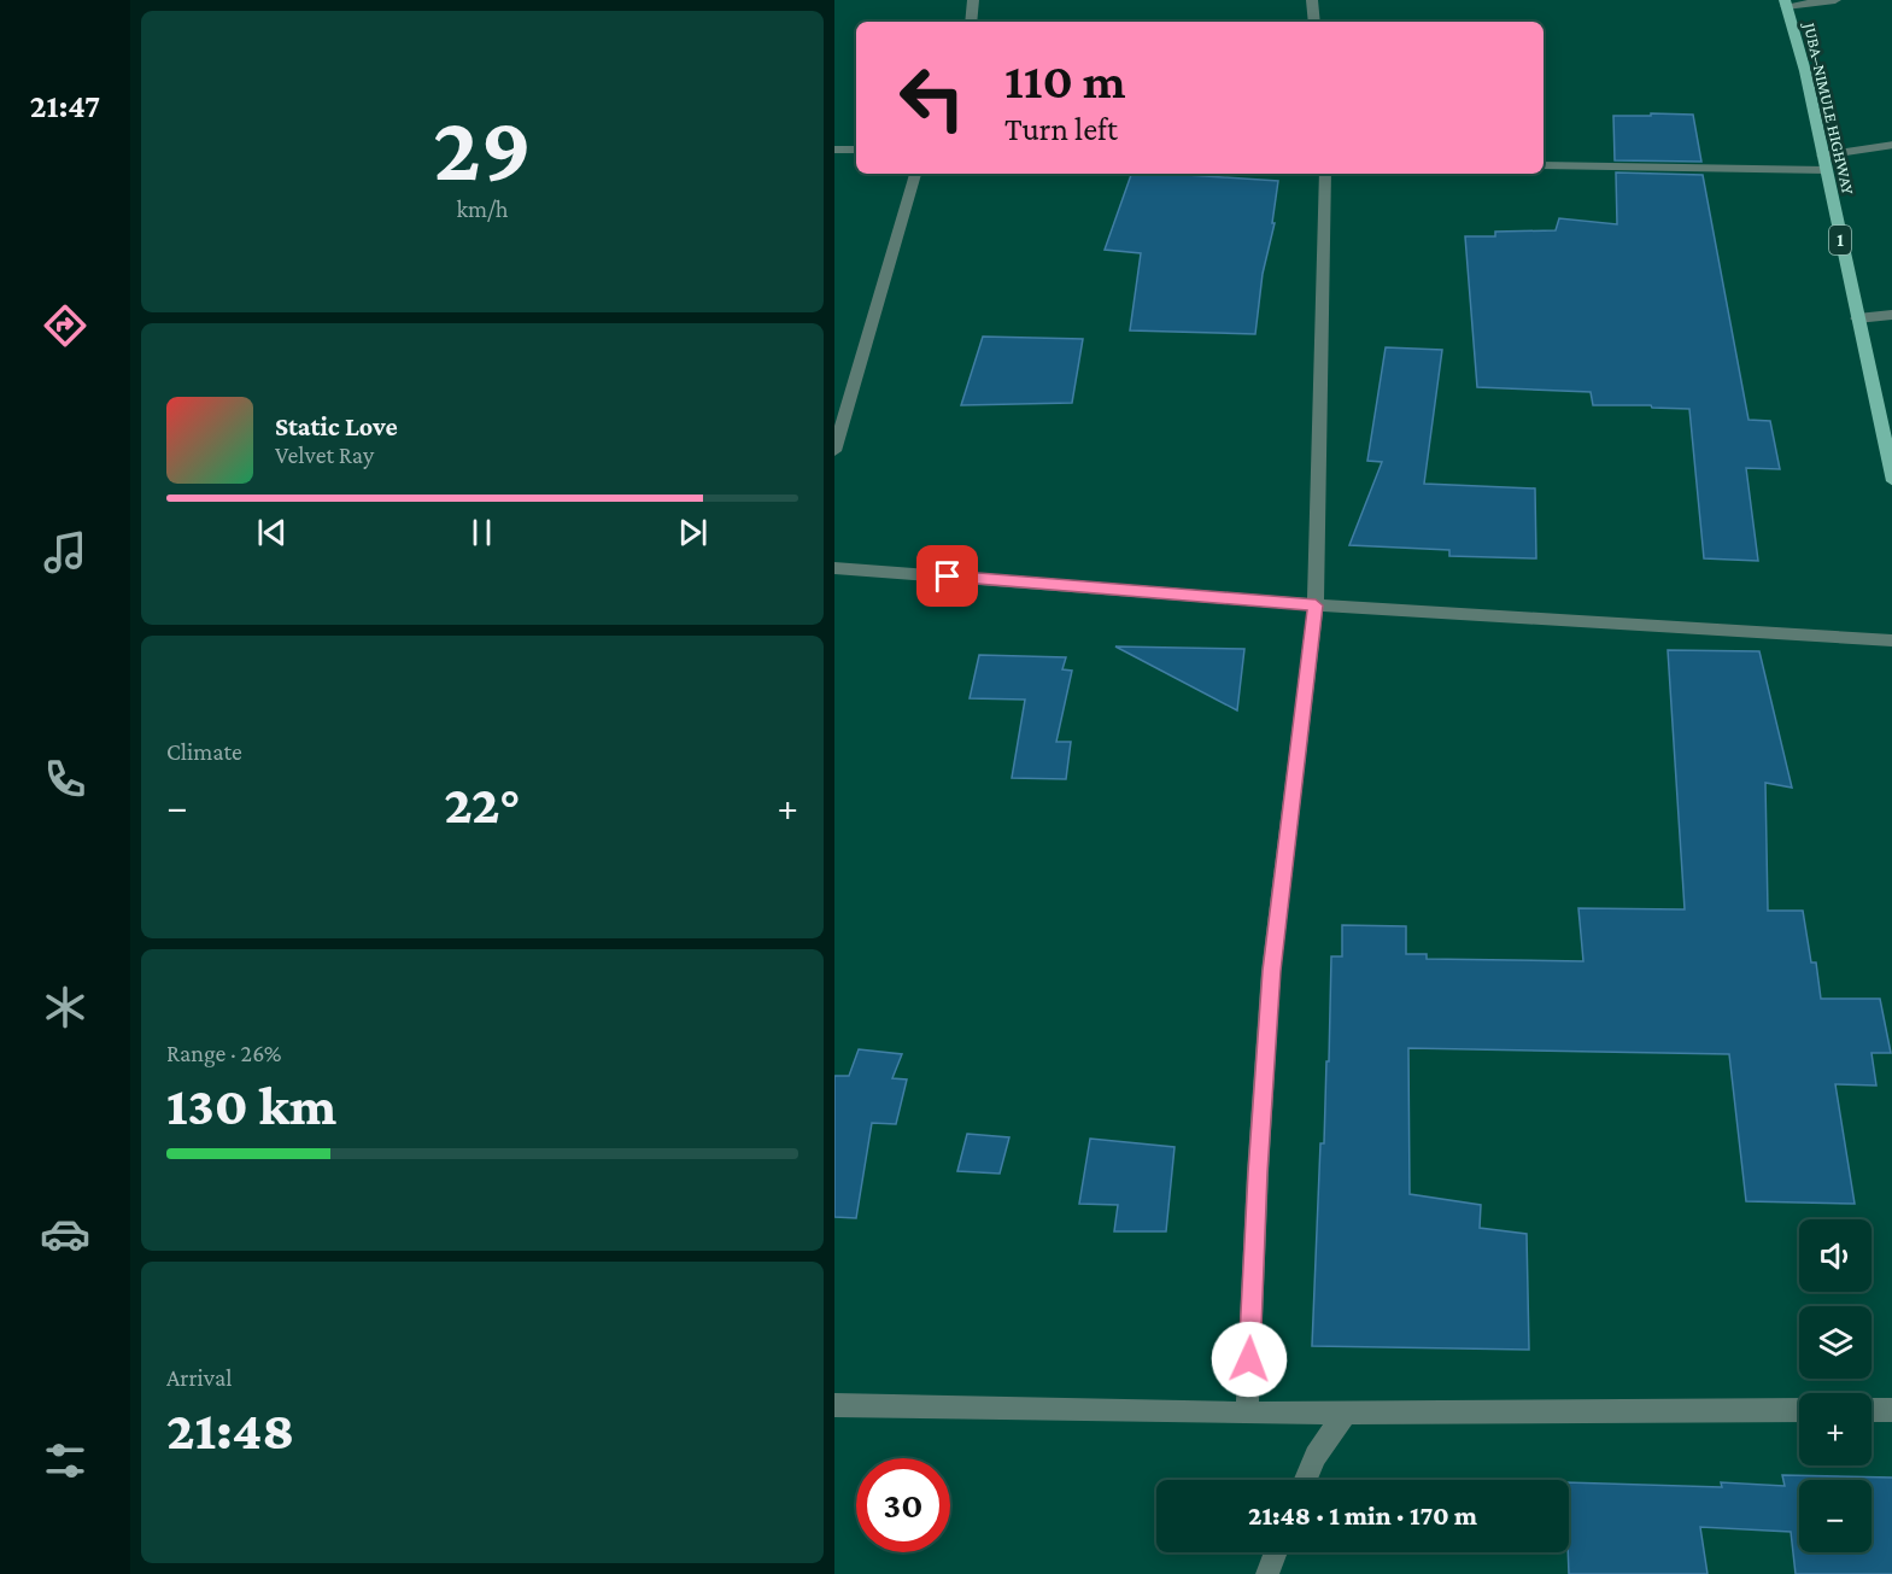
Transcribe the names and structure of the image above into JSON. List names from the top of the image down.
{
  "streets": {
    "main road": ["JUBA–NIMULE HIGHWAY", "1"]
  },
  "page": {
    "tabs": "21:47",
    "tile": [
      ["29", "km/h"],
      "Climate",
      ["Range · 26%", "130 km"],
      ["Arrival", "21:48"]
    ],
    "turn": ["110 m", "Turn left"],
    "song": ["Static Love", "Velvet Ray"],
    "heat": ["−", "22°", "+"],
    "map_buttons": ["+", "−"],
    "limit": "30",
    "trip": "21:48 · 1 min · 170 m"
  }
}
